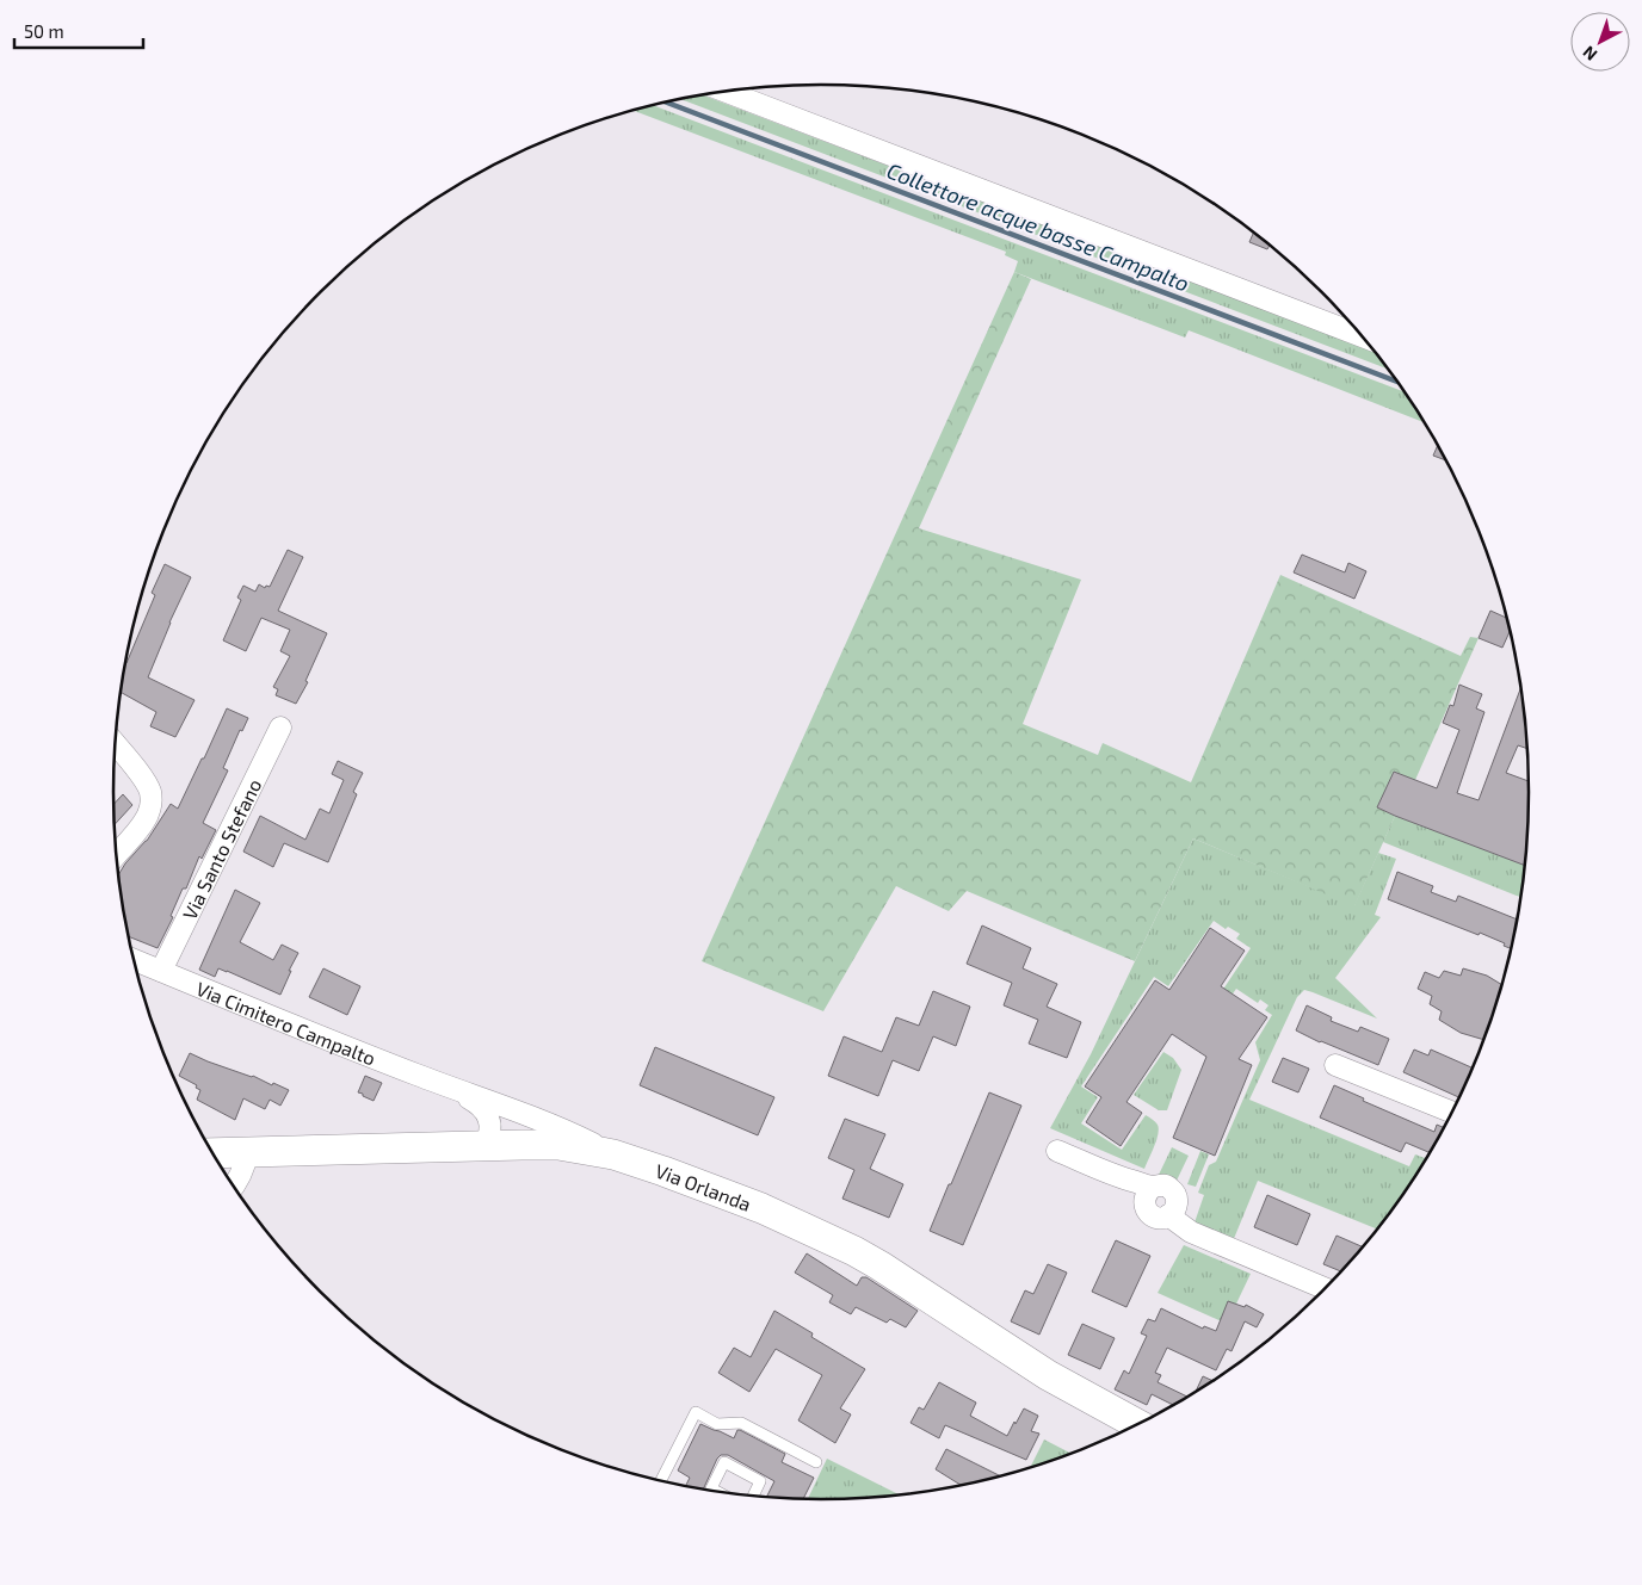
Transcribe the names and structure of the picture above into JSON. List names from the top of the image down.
{
  "streets": {
    "main road": ["Via Orlanda"],
    "street": ["Via Santo Stefano", "Via Cimitero Campalto"]
  },
  "crossings": [
    ["Via Santo Stefano", "Via Cimitero Campalto"],
    ["Via Cimitero Campalto", "Via Orlanda"]
  ],
  "water": ["Collettore acque basse Campalto"],
  "scale_bar": "50 m",
  "north": "bottom left"
}
